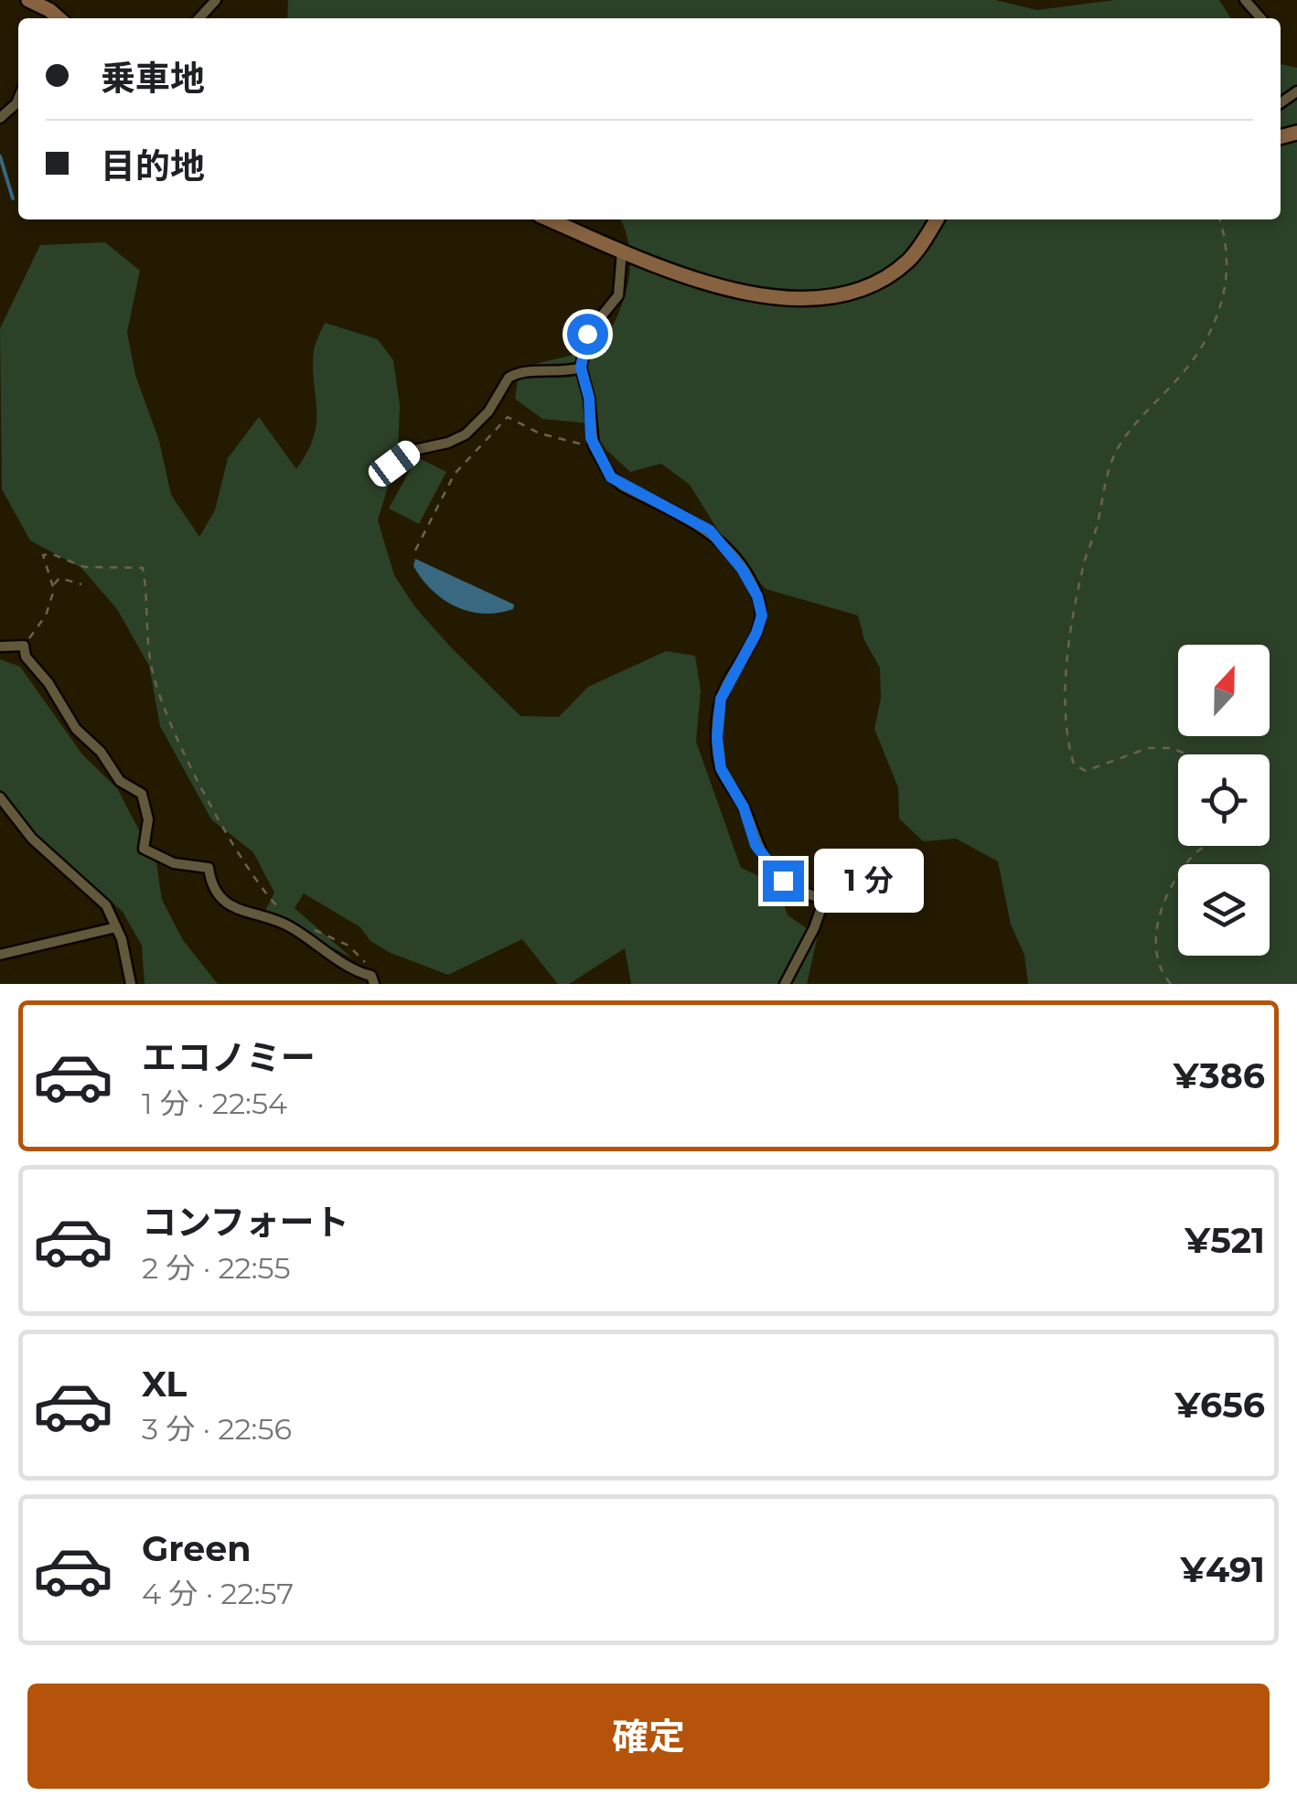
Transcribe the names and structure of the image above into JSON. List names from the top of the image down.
{
  "north": "top",
  "page": {
    "banner": ["乗車地", "目的地"],
    "bubble": "1 分",
    "list": [
      {
        "name": "エコノミー",
        "note": "1 分 · 22:54",
        "value": "¥386"
      },
      {
        "name": "コンフォート",
        "note": "2 分 · 22:55",
        "value": "¥521"
      },
      {
        "name": "XL",
        "note": "3 分 · 22:56",
        "value": "¥656"
      },
      {
        "name": "Green",
        "note": "4 分 · 22:57",
        "value": "¥491"
      }
    ],
    "buttons": "確定"
  }
}
